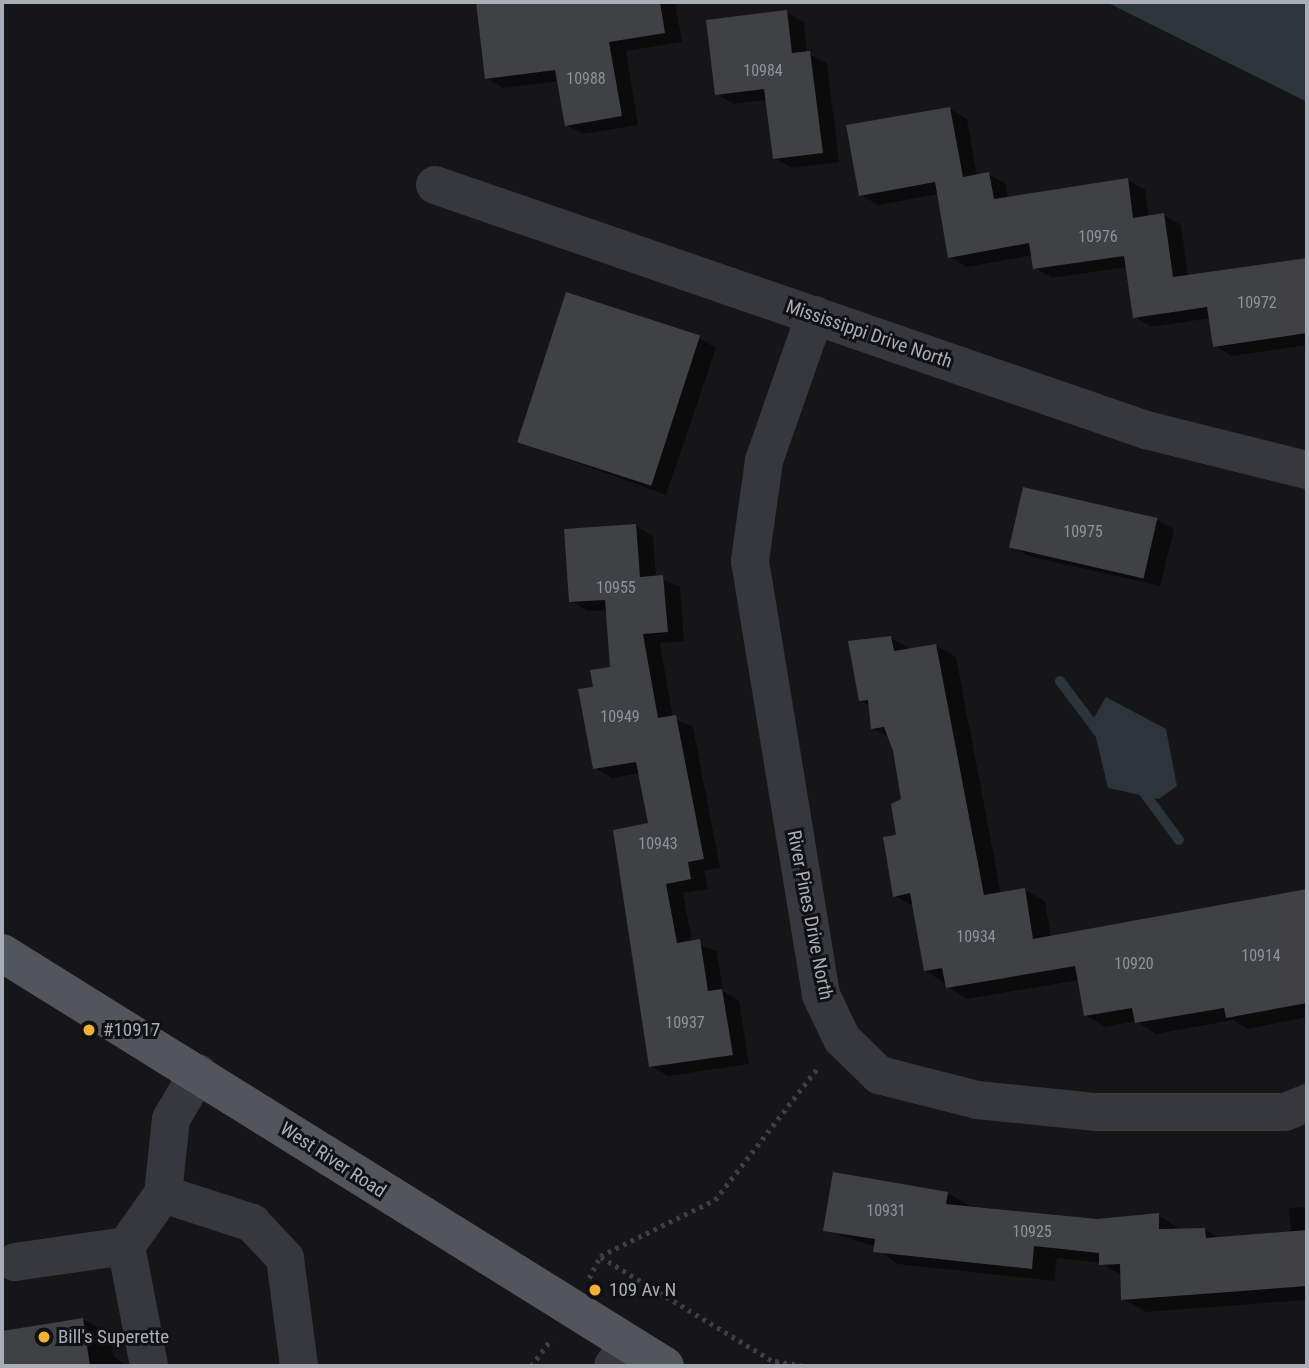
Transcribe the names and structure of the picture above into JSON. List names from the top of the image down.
{
  "streets": {
    "main road": ["West River Road"],
    "street": ["Mississippi Drive North", "River Pines Drive North"]
  },
  "crossings": [
    ["Mississippi Drive North", "River Pines Drive North"]
  ],
  "places": ["#10917", "109 Av N", "Bill's Superette"],
  "house_numbers": [
    "10984",
    "10988",
    "10976",
    "10972",
    "10975",
    "10955",
    "10949",
    "10943",
    "10934",
    "10914",
    "10920",
    "10937",
    "10931",
    "10925"
  ]
}
